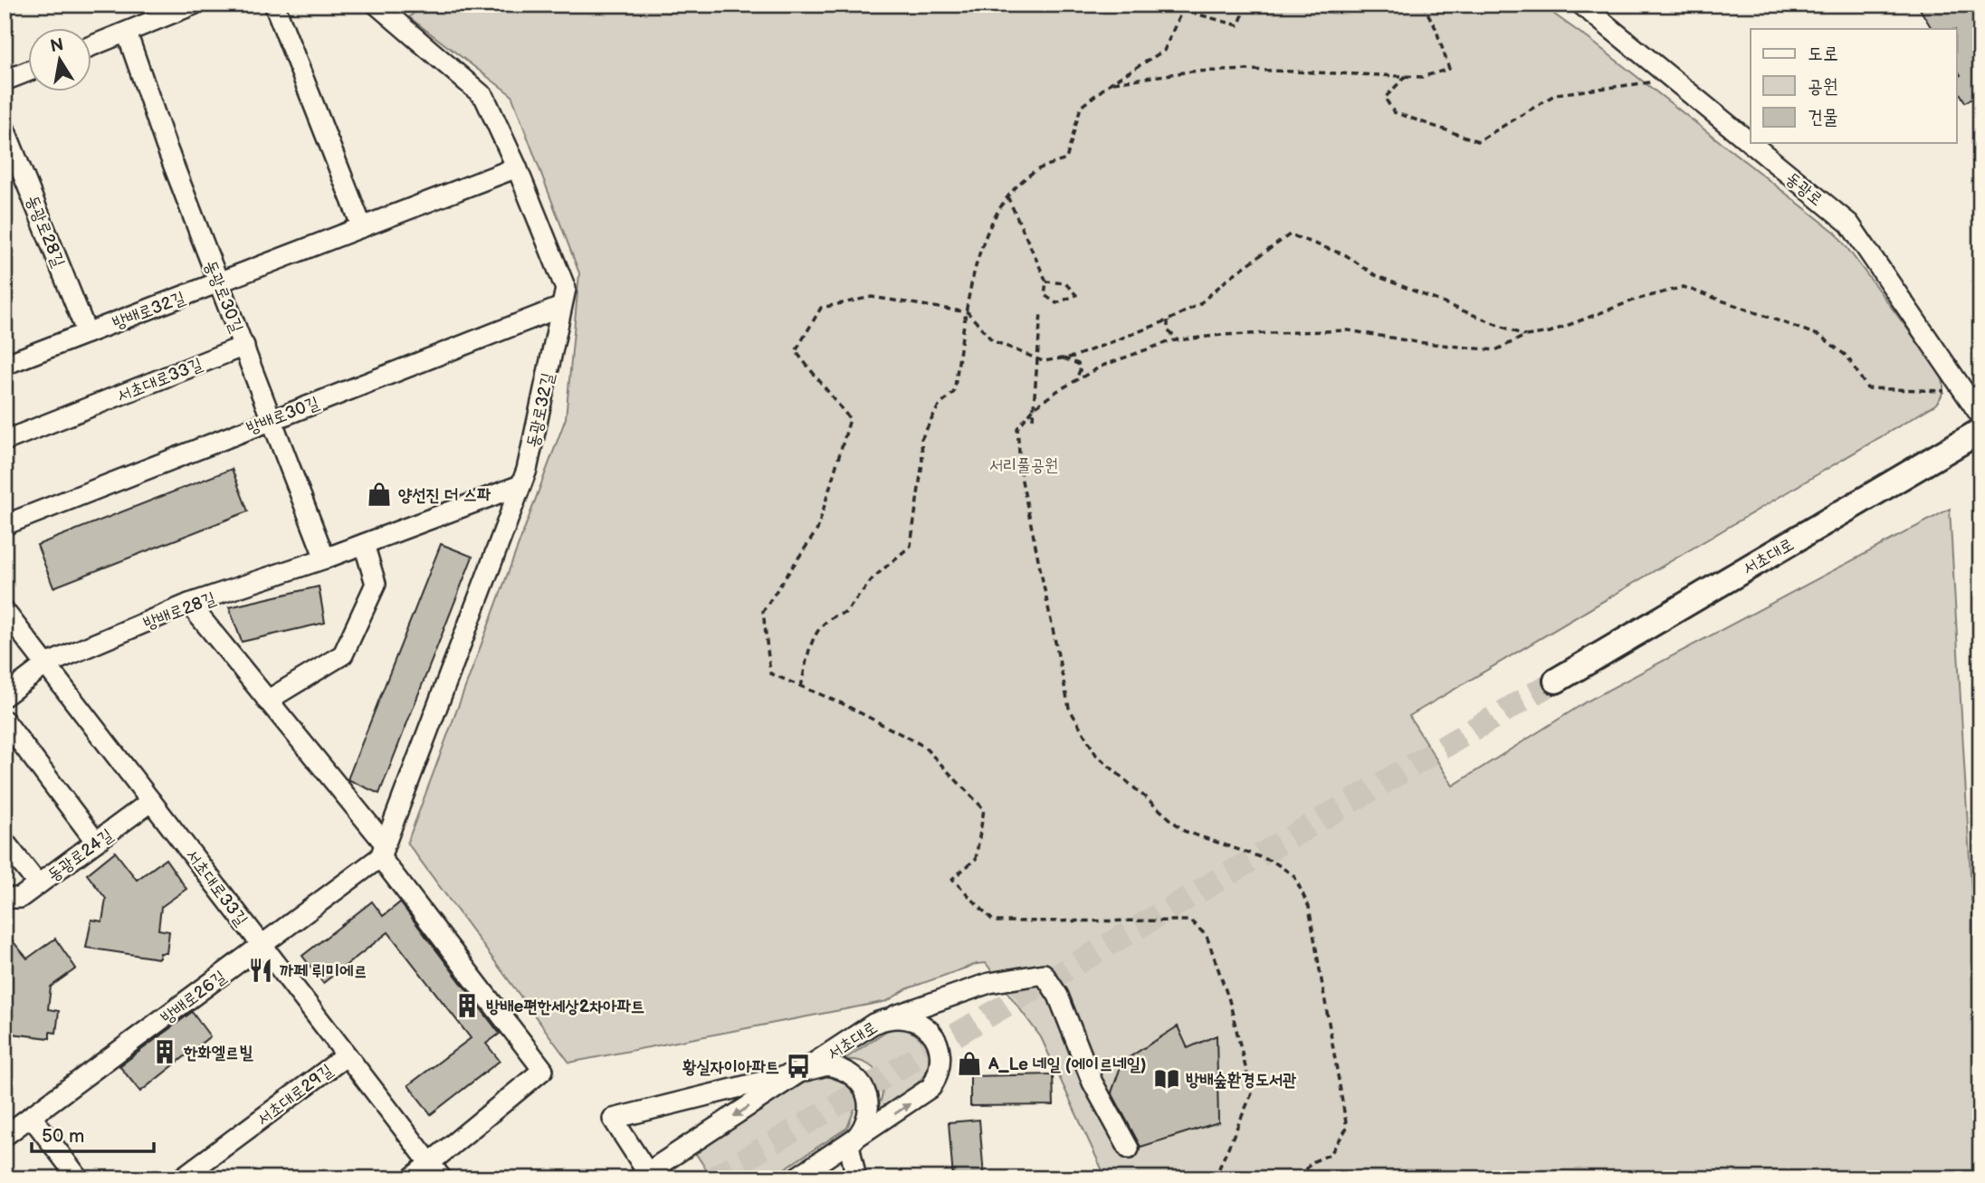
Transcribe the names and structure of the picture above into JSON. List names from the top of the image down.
{
  "streets": {
    "main road": ["서초대로"],
    "street": [
      "동광로",
      "동광로28길",
      "동광로30길",
      "방배로32길",
      "서초대로33길",
      "동광로32길",
      "방배로30길",
      "방배로28길",
      "동광로24길",
      "방배로26길",
      "서초대로29길"
    ]
  },
  "crossings": [
    ["동광로28길", "방배로32길"],
    ["동광로30길", "방배로32길"],
    ["동광로30길", "서초대로33길"],
    ["동광로30길", "방배로30길"],
    ["동광로30길", "방배로28길"],
    ["방배로32길", "동광로32길"],
    ["서초대로33길", "방배로28길"],
    ["서초대로33길", "동광로24길"],
    ["서초대로33길", "방배로26길"],
    ["서초대로33길", "서초대로29길"],
    ["동광로32길", "방배로30길"],
    ["동광로32길", "방배로28길"],
    ["동광로32길", "방배로26길"]
  ],
  "parks": ["서리풀공원"],
  "places": {
    "shop": ["양선진 더 스파", "A_Le 네일 (에이르네일)"],
    "restaurant": ["까페 뤼미에르"],
    "building": ["방배e편한세상2차아파트", "한화엘르빌"],
    "bus stop": ["황실자이아파트"],
    "library": ["방배숲환경도서관"]
  },
  "legend": ["도로", "공원", "건물"],
  "scale_bar": "50 m",
  "north": "top"
}
